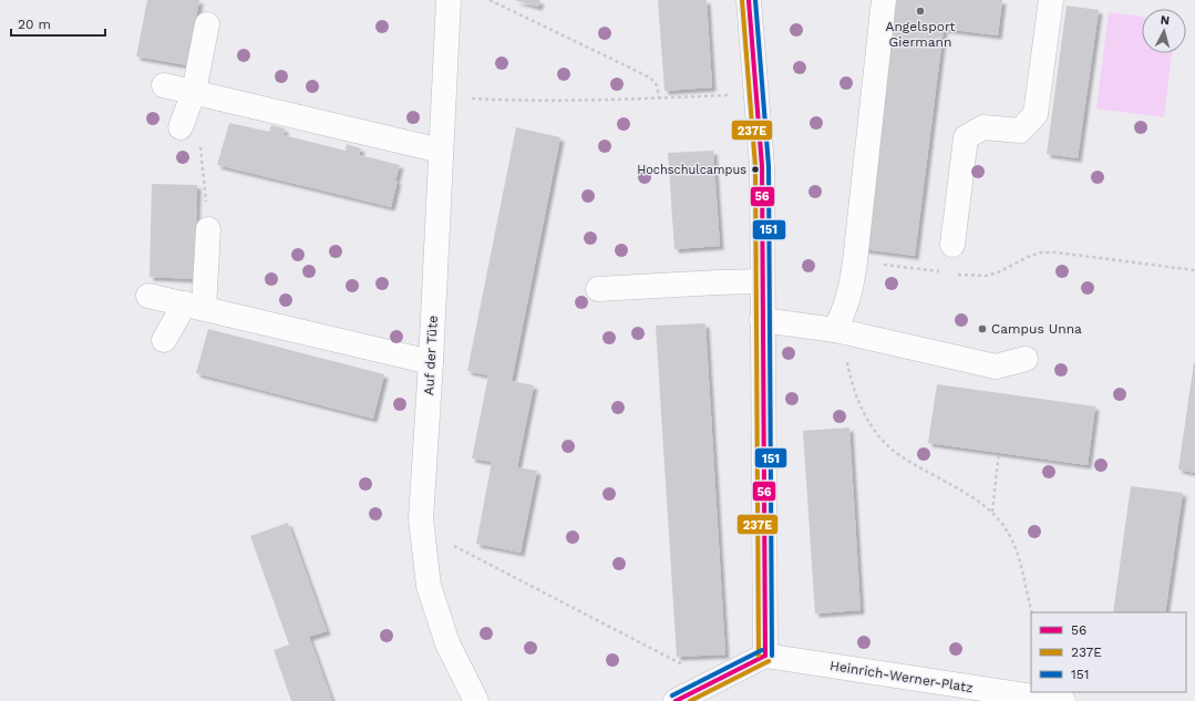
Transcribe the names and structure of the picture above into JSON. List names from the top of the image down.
{
  "streets": {
    "street": ["Auf der Tüte", "Heinrich-Werner-Platz"]
  },
  "places": ["Angelsport Giermann", "Hochschulcampus", "Campus Unna"],
  "lines": ["transit line 56", "transit line 237E", "transit line 151"],
  "legend": ["56", "237E", "151"],
  "scale_bar": "20 m",
  "north": "top"
}
